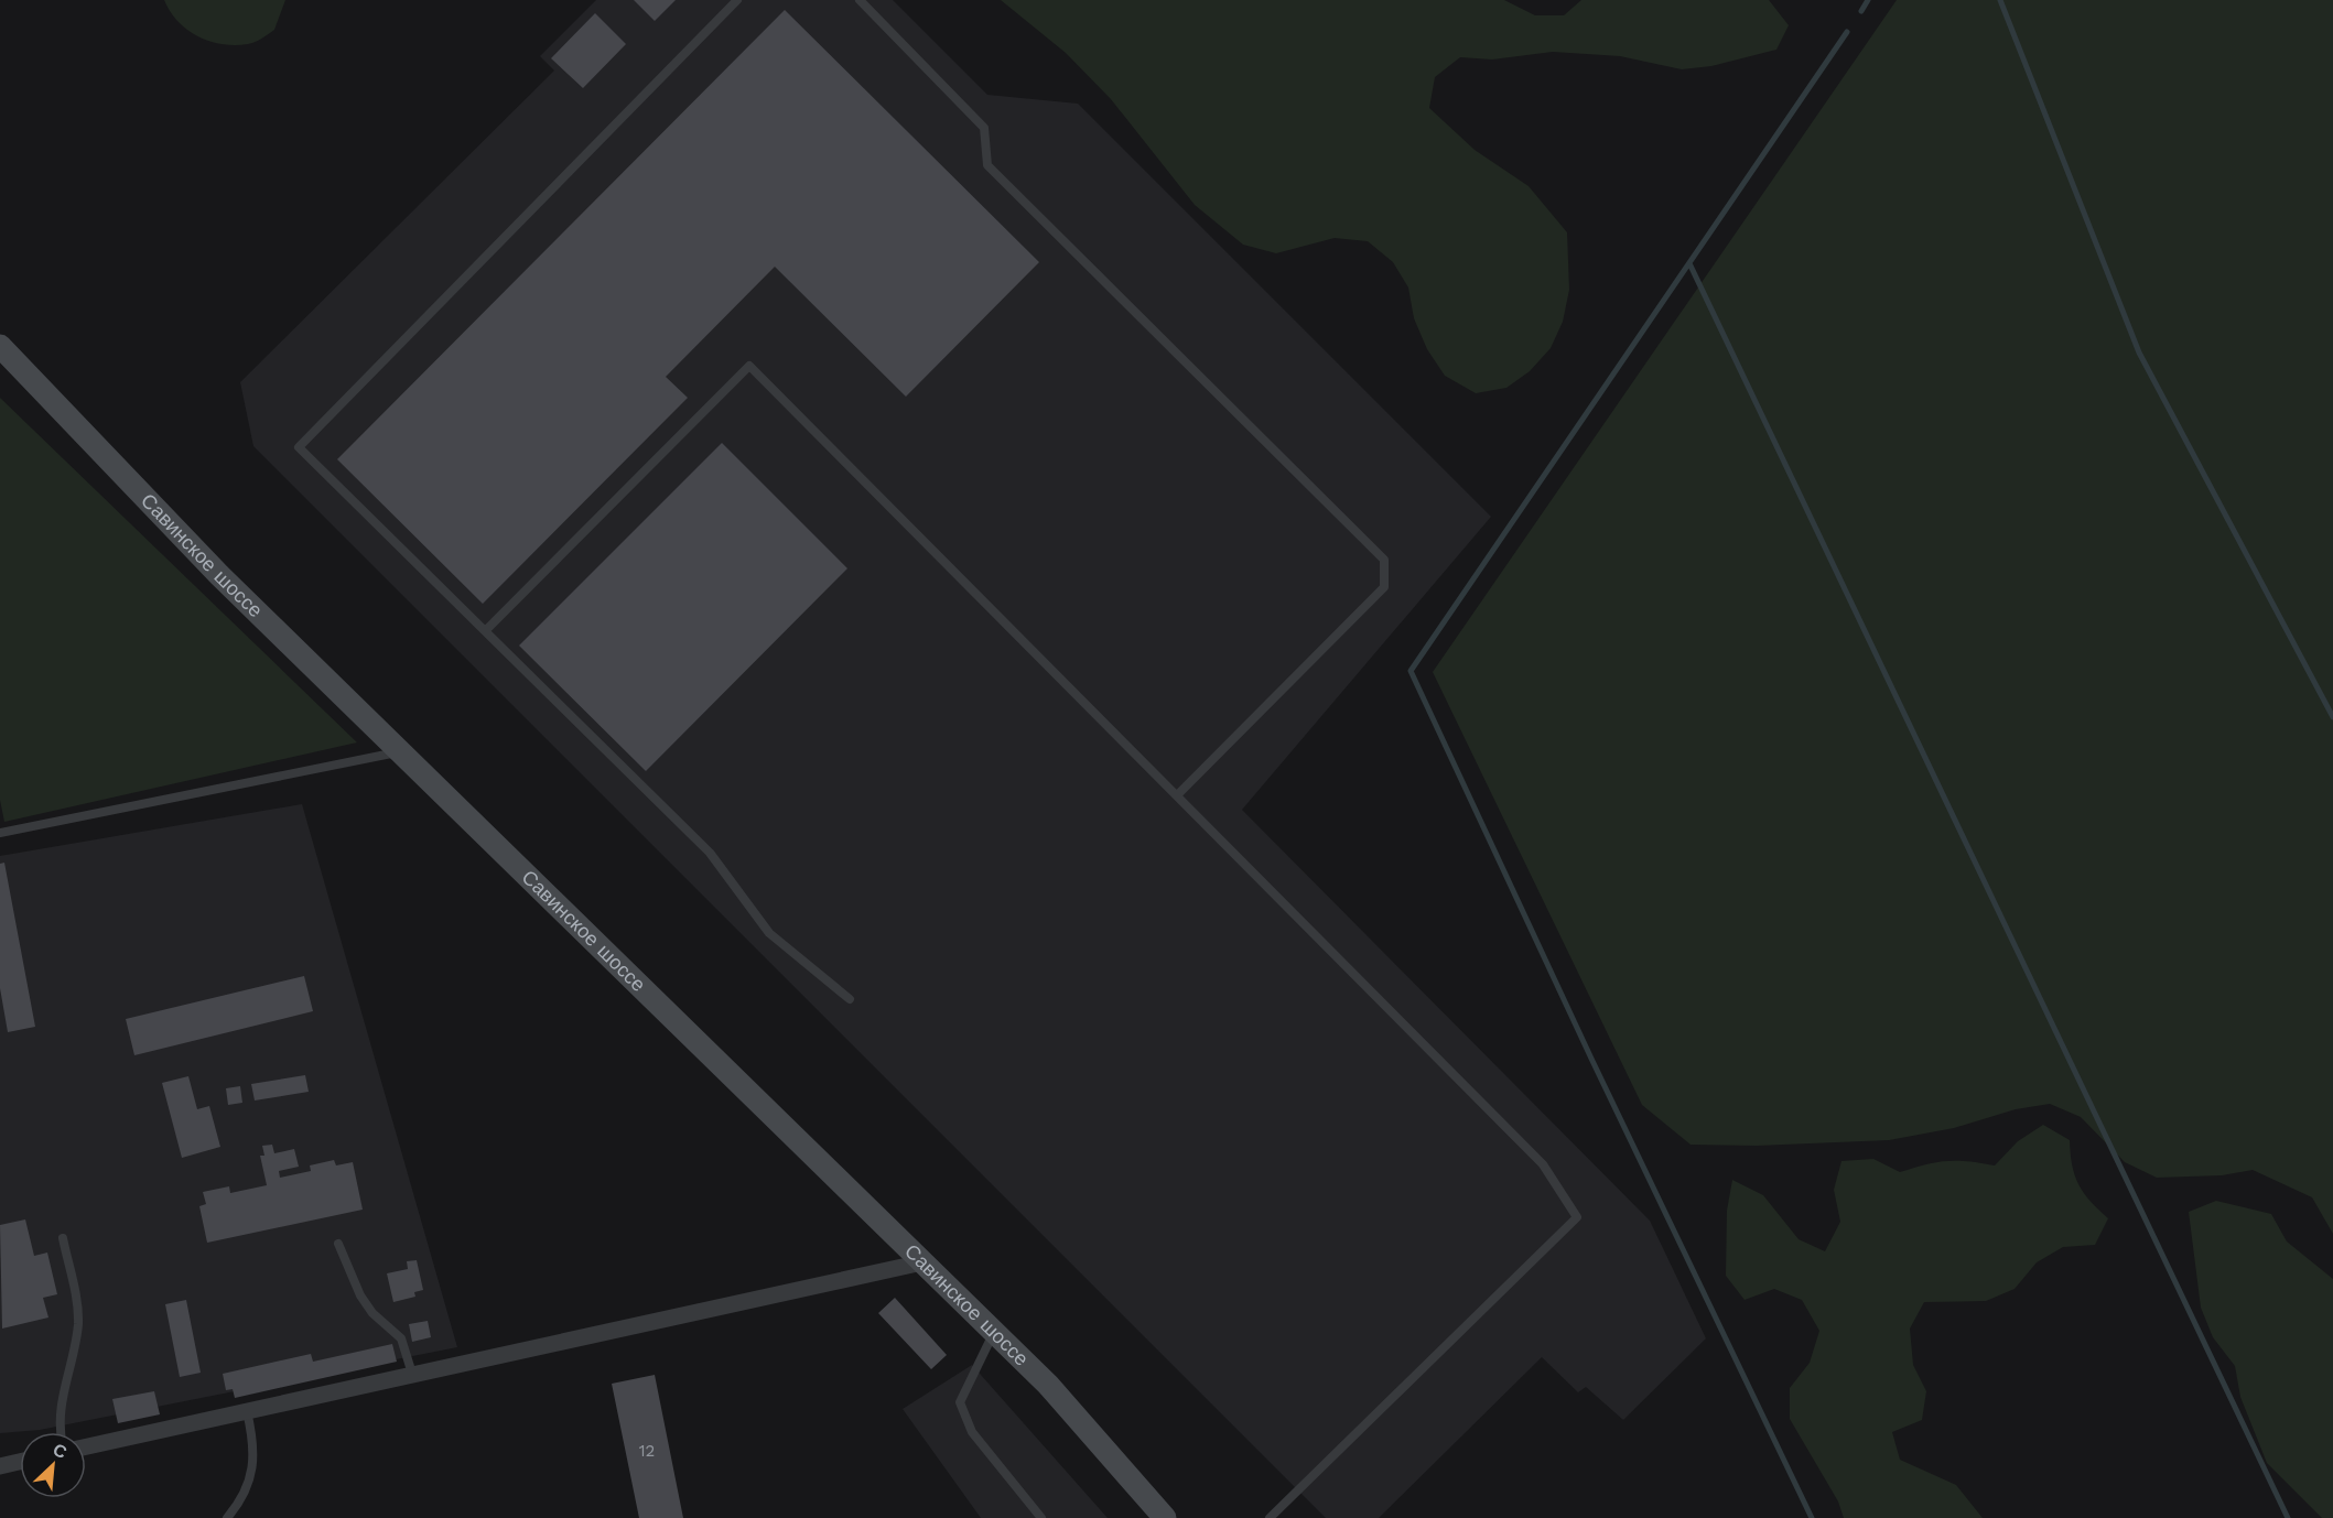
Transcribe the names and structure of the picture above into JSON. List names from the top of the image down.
{
  "streets": {
    "street": ["Савинское шоссе"]
  },
  "house_numbers": ["12"],
  "north": "top right"
}
